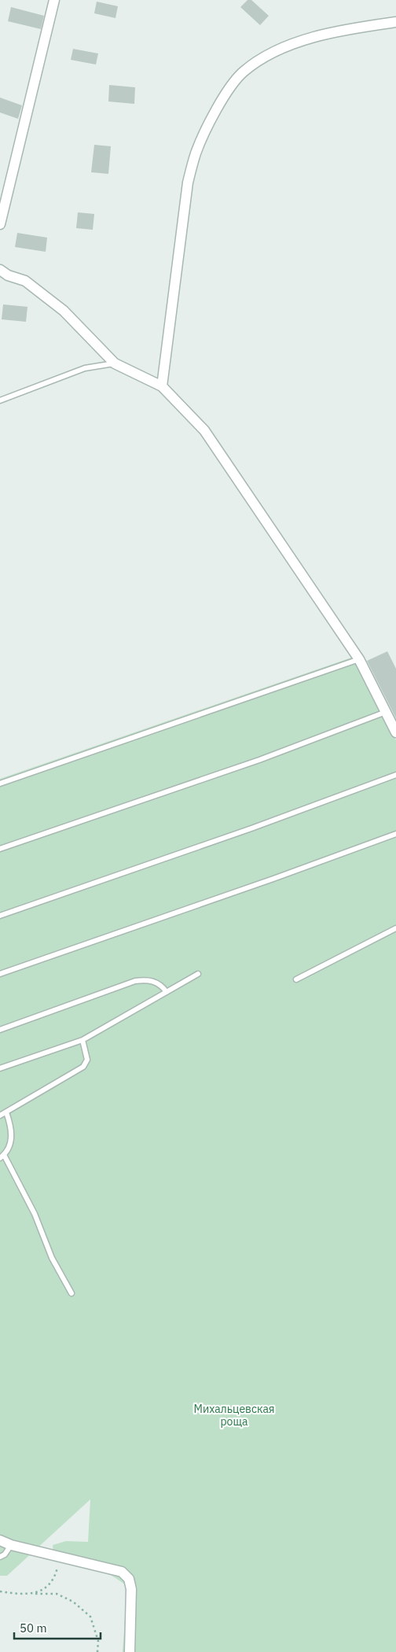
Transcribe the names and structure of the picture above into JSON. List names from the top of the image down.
{
  "parks": ["Михальцевская роща"],
  "scale_bar": "50 m"
}
